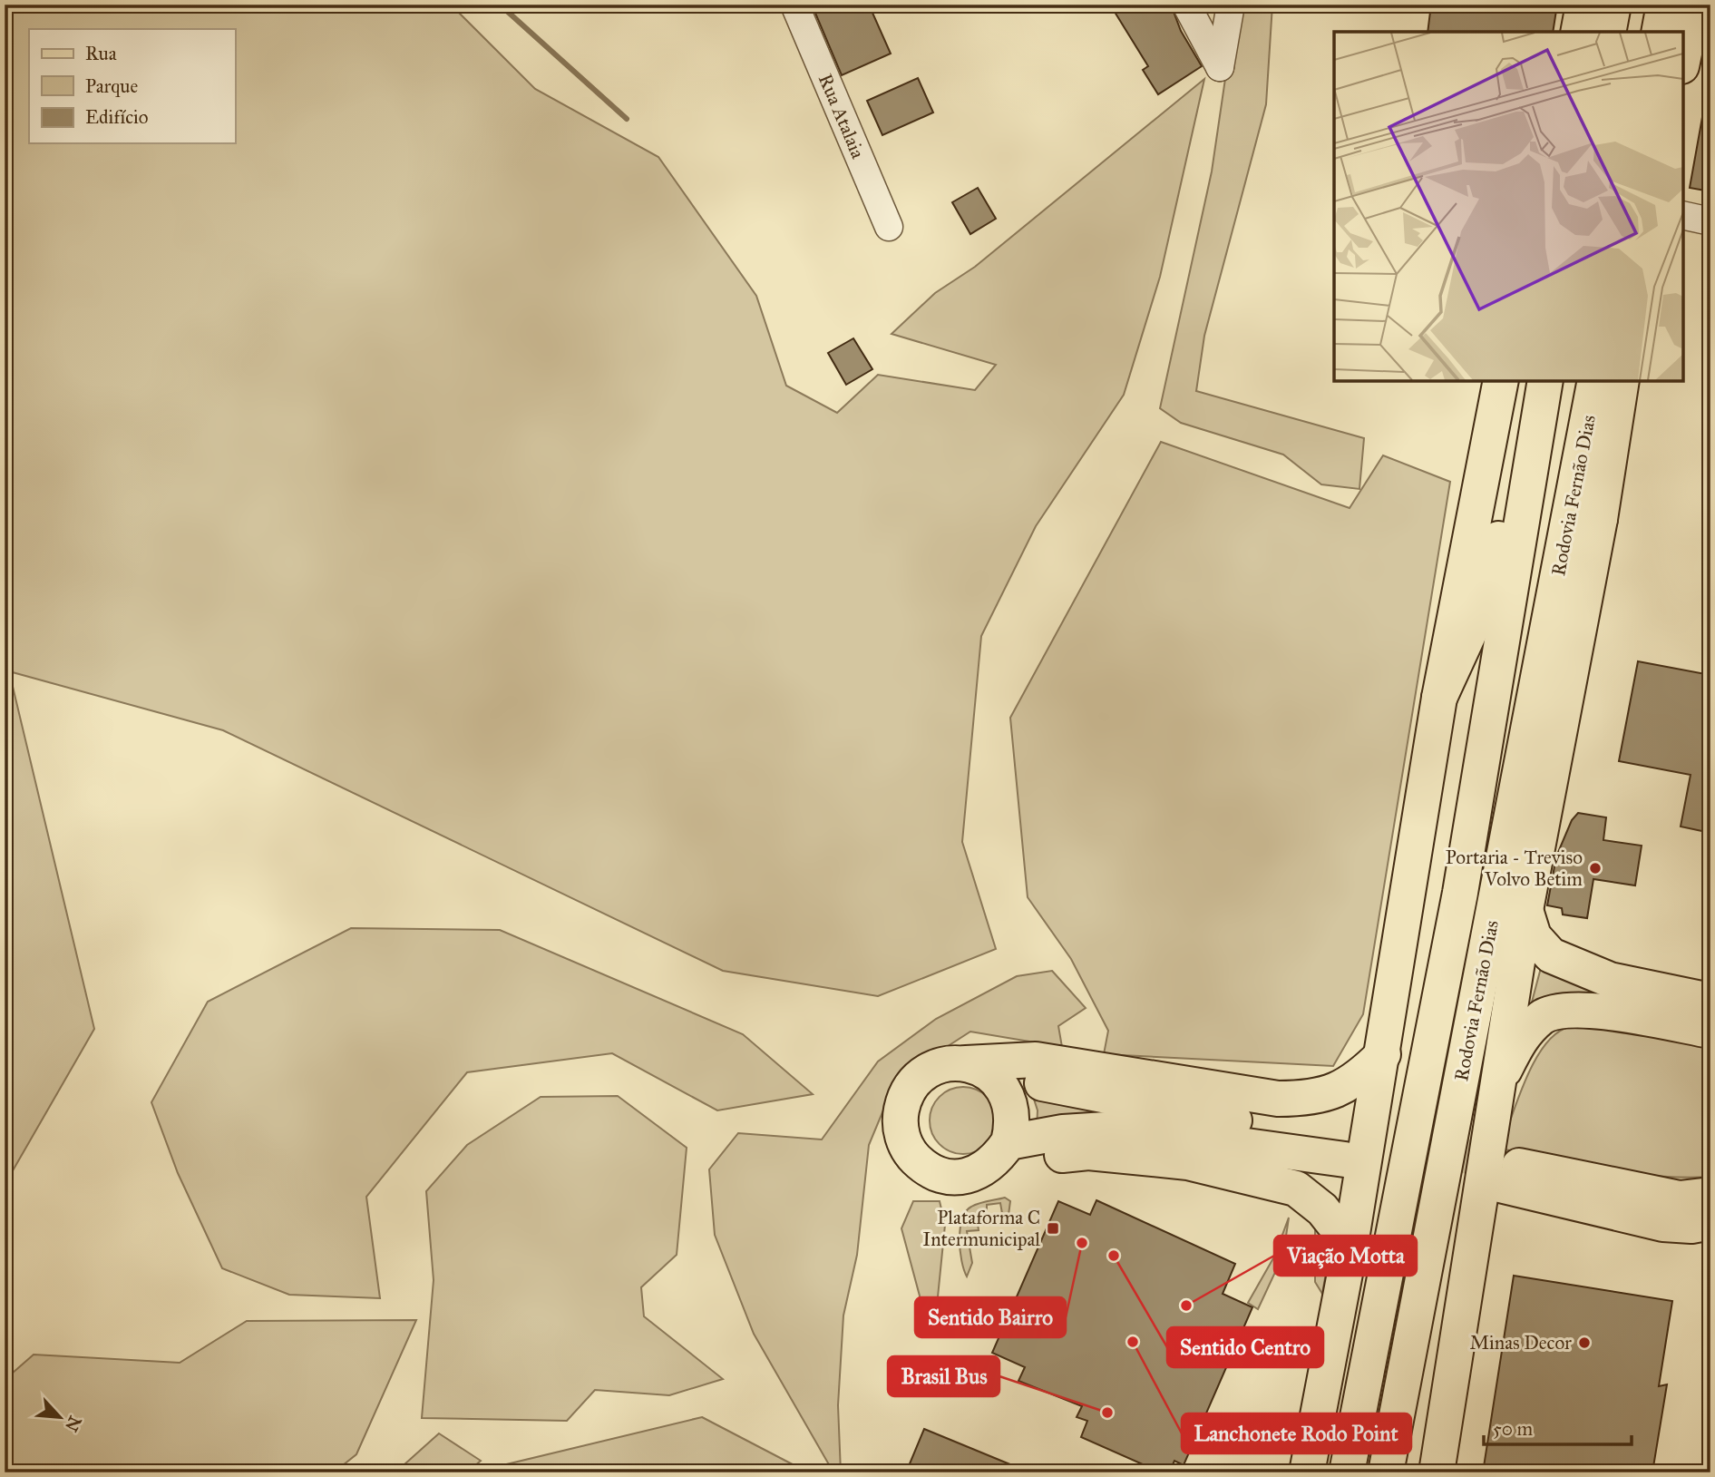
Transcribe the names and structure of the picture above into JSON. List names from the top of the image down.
{
  "streets": {
    "main road": ["Rodovia Fernão Dias"],
    "street": ["Rua Atalaia"]
  },
  "places": {
    "other": [
      "Portaria - Treviso Volvo Betim",
      "Sentido Bairro",
      "Sentido Centro",
      "Viação Motta",
      "Lanchonete Rodo Point",
      "Minas Decor",
      "Brasil Bus"
    ],
    "transit": ["Plataforma C Intermunicipal"]
  },
  "legend": ["Rua", "Parque", "Edifício"],
  "scale_bar": "50 m",
  "north": "bottom right"
}
